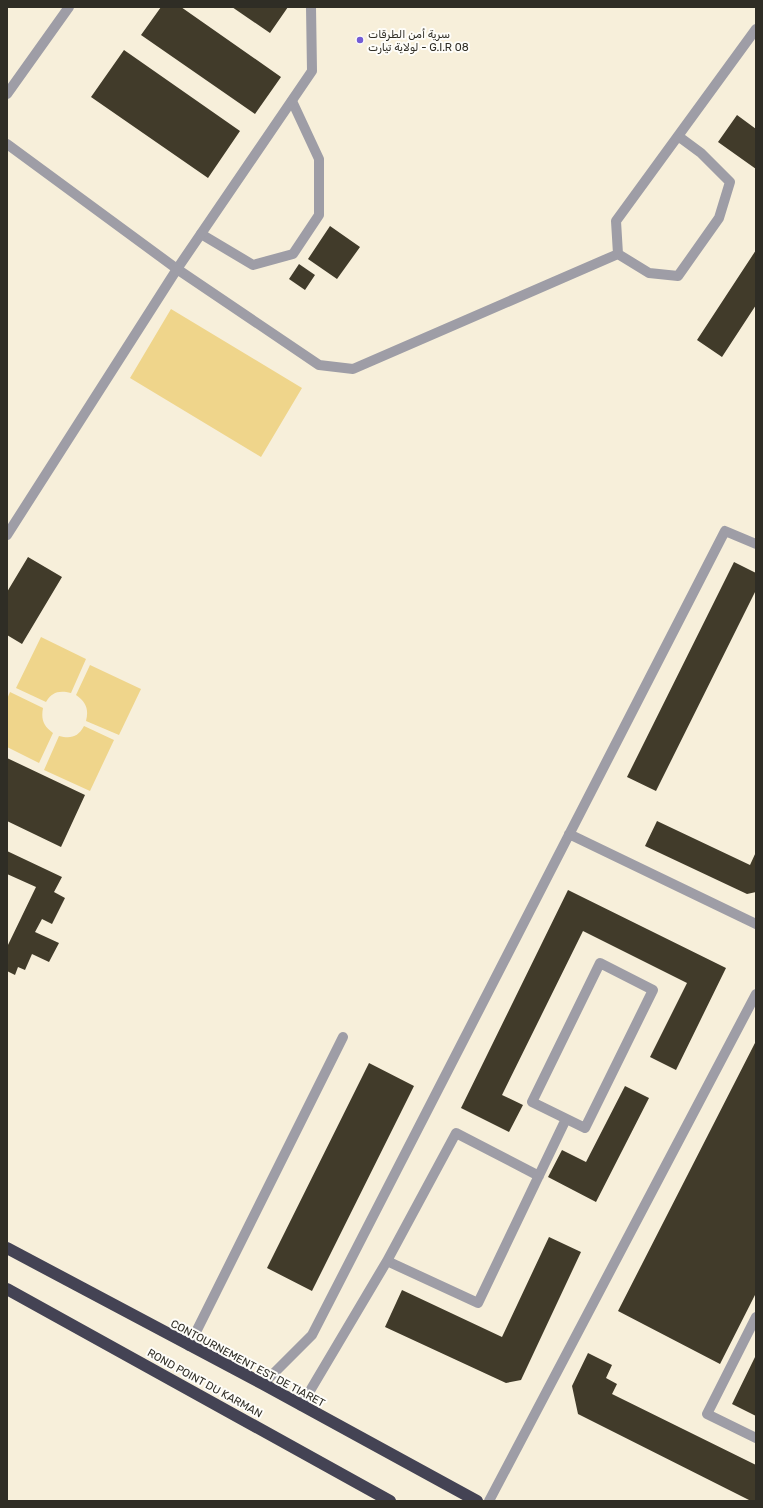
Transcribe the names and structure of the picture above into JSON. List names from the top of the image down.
{
  "streets": {
    "highway": ["CONTOURNEMENT EST DE TIARET", "ROND POINT DU KARMAN"]
  },
  "places": ["سرية أمن الطرقات لولاية تيارت - G.I.R 08"]
}
